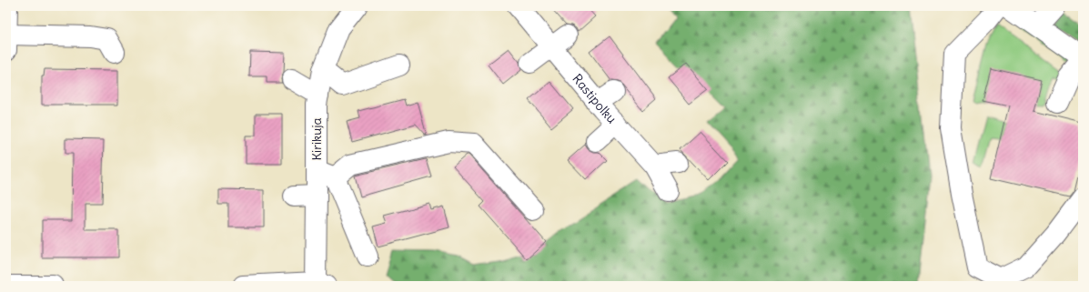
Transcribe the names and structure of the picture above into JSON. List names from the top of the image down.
{
  "streets": {
    "street": ["Rastipolku", "Kirikuja"]
  }
}
